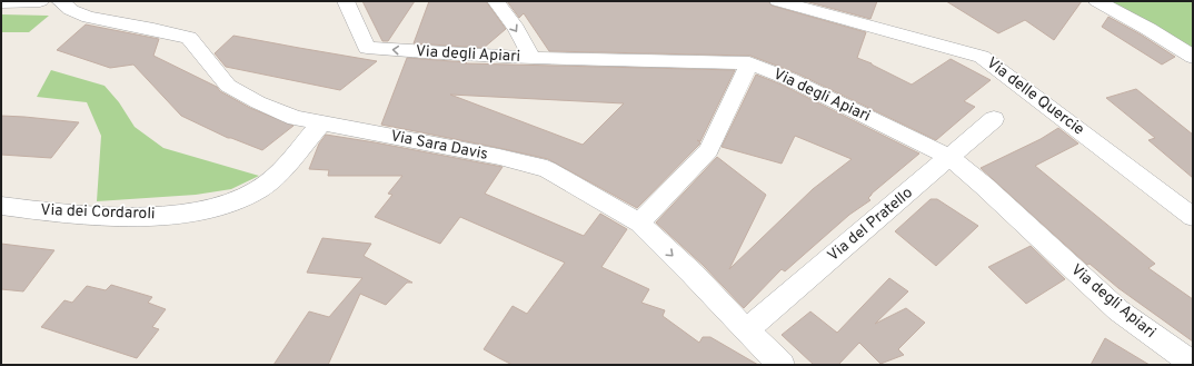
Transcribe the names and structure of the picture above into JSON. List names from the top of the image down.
{
  "streets": {
    "street": [
      "Via degli Apiari",
      "Via delle Quercie",
      "Via Sara Davis",
      "Via dei Cordaroli",
      "Via del Pratello"
    ]
  },
  "crossings": [
    ["Via degli Apiari", "Via del Pratello"],
    ["Via Sara Davis", "Via dei Cordaroli"],
    ["Via Sara Davis", "Via del Pratello"]
  ]
}
